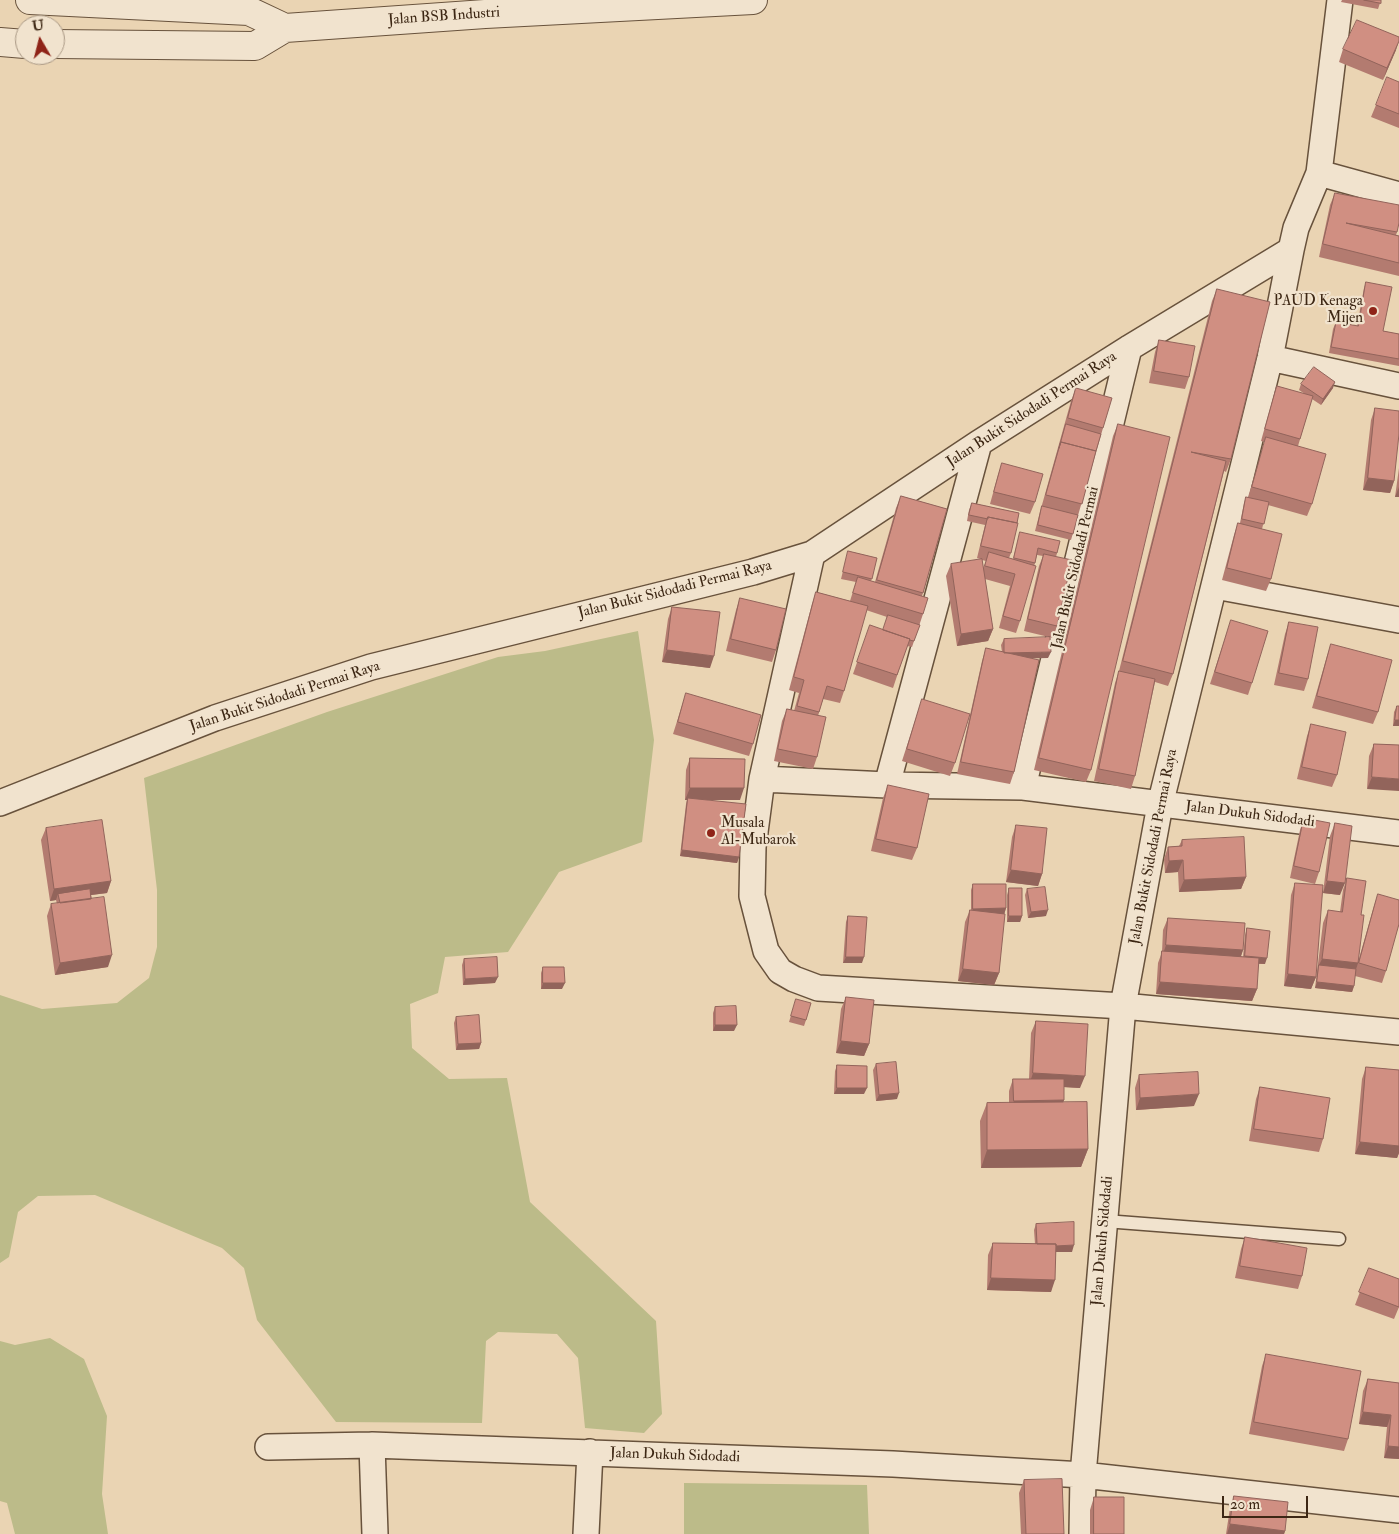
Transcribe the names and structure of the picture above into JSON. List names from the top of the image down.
{
  "streets": {
    "street": [
      "Jalan BSB Industri",
      "Jalan Bukit Sidodadi Permai Raya",
      "Jalan Bukit Sidodadi Permai",
      "Jalan Dukuh Sidodadi"
    ]
  },
  "crossings": [
    ["Jalan Bukit Sidodadi Permai Raya", "Jalan Bukit Sidodadi Permai"],
    ["Jalan Bukit Sidodadi Permai Raya", "Jalan Dukuh Sidodadi"]
  ],
  "places": ["PAUD Kenaga Mijen", "Musala Al-Mubarok"],
  "scale_bar": "20 m",
  "north": "top"
}
